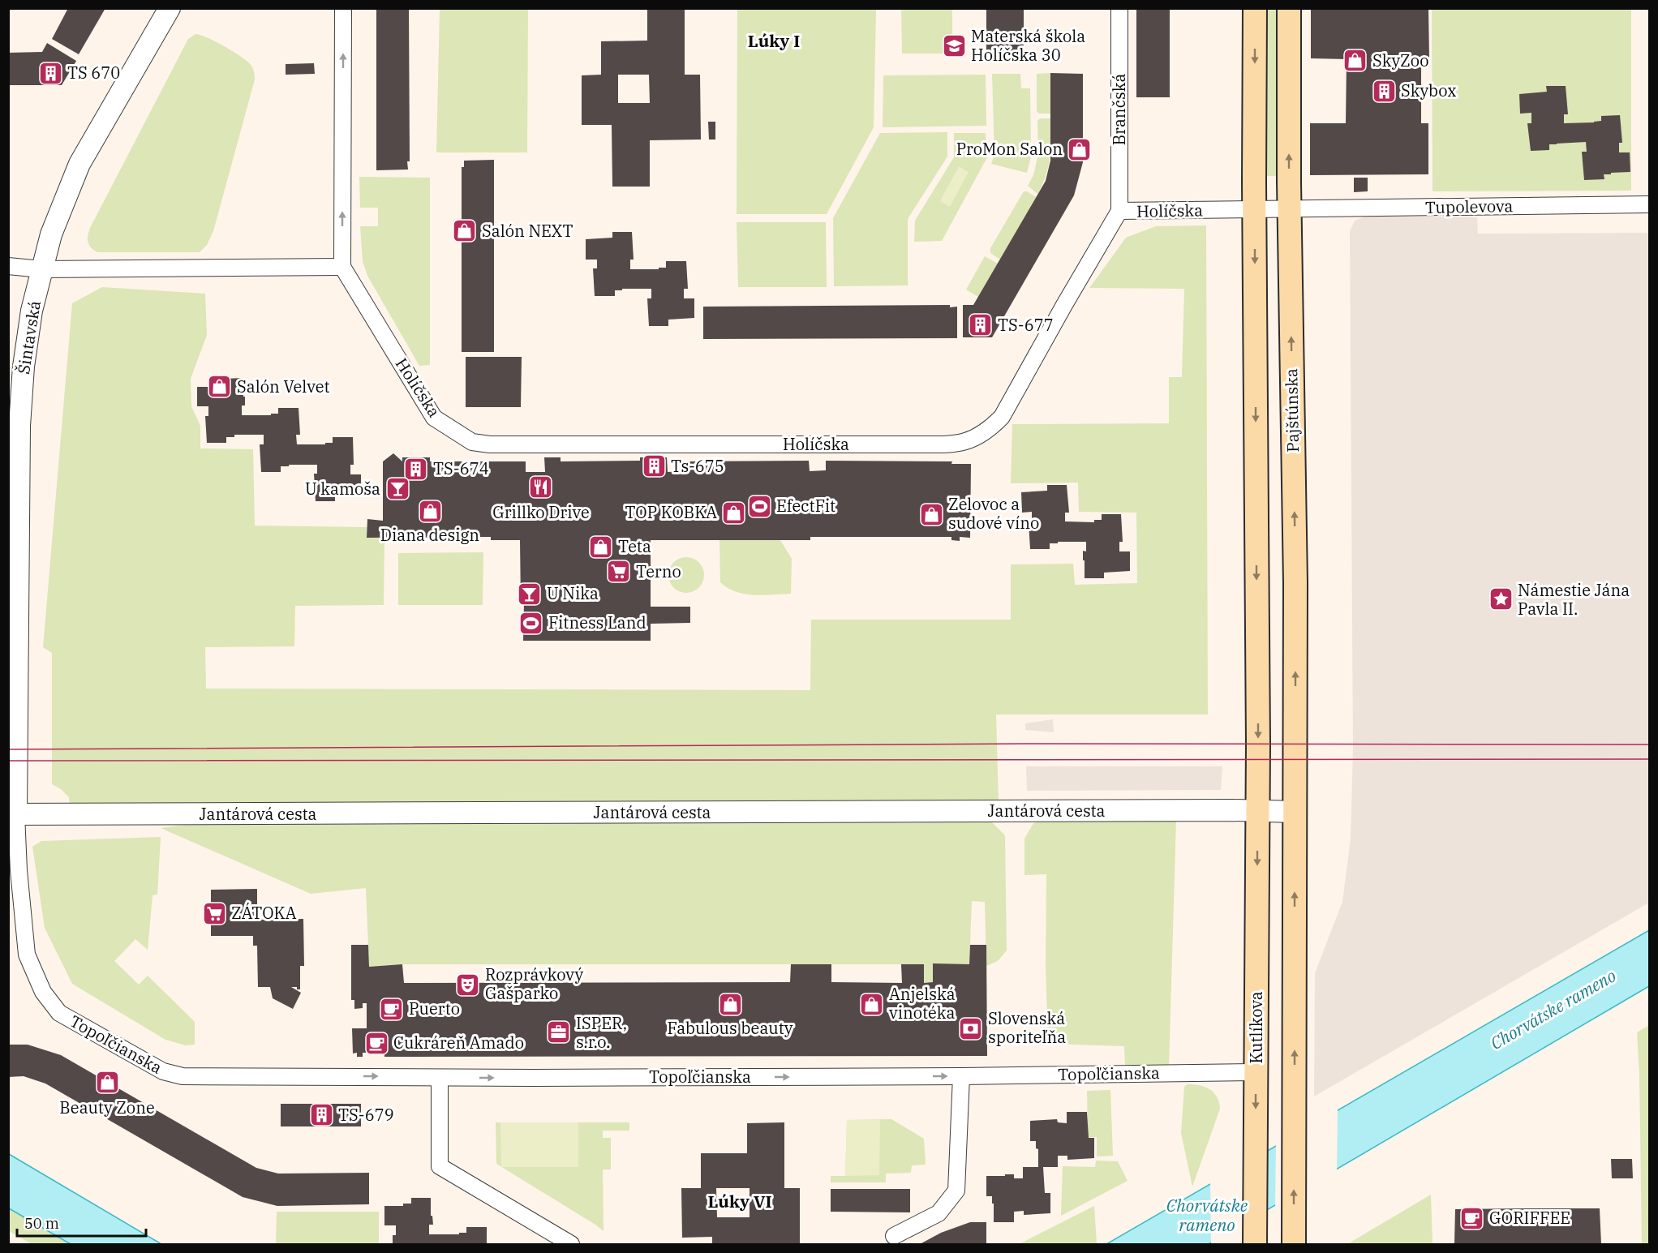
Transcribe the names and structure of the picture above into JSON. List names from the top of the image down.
{
  "streets": {
    "main road": ["Pajštúnska", "Kutlíkova"],
    "street": [
      "Brančská",
      "Tupolevova",
      "Holíčska",
      "Šintavská",
      "Jantárová cesta",
      "Topoľčianska"
    ]
  },
  "crossings": [
    ["Brančská", "Holíčska"],
    ["Tupolevova", "Holíčska"],
    ["Tupolevova", "Pajštúnska"],
    ["Šintavská", "Jantárová cesta"],
    ["Šintavská", "Topoľčianska"],
    ["Pajštúnska", "Jantárová cesta"],
    ["Jantárová cesta", "Kutlíkova"],
    ["Jantárová cesta", "Topoľčianska"],
    ["Kutlíkova", "Topoľčianska"]
  ],
  "one_way": ["Topoľčianska"],
  "districts": ["Lúky I", "Lúky VI"],
  "water": ["Chorvátske rameno"],
  "places": {
    "school or university": ["Materská škola Holíčska 30"],
    "shop": [
      "SkyZoo",
      "ProMon Salon",
      "Salón NEXT",
      "Salón Velvet",
      "Diana design",
      "TOP KOBKA",
      "Zelovoc a sudové víno",
      "Teta",
      "Fabulous beauty",
      "Anjelská vinotéka",
      "Beauty Zone"
    ],
    "building": [
      "TS 670",
      "Skybox",
      "TS-677",
      "Ts-675",
      "TS-674",
      "TS-679"
    ],
    "restaurant": ["Grillko Drive"],
    "bar": ["U kamoša", "U Nika"],
    "sports": ["EfectFit", "Fitness Land"],
    "supermarket": ["Terno", "ZÁTOKA"],
    "place": ["Námestie Jána Pavla II."],
    "theatre": ["Rozprávkový Gašparko"],
    "cafe": ["Puerto", "Cukráreň Amado", "GORIFFEE"],
    "bank": ["Slovenská sporiteľňa"],
    "office": ["ISPER, s.r.o."]
  },
  "scale_bar": "50 m"
}
